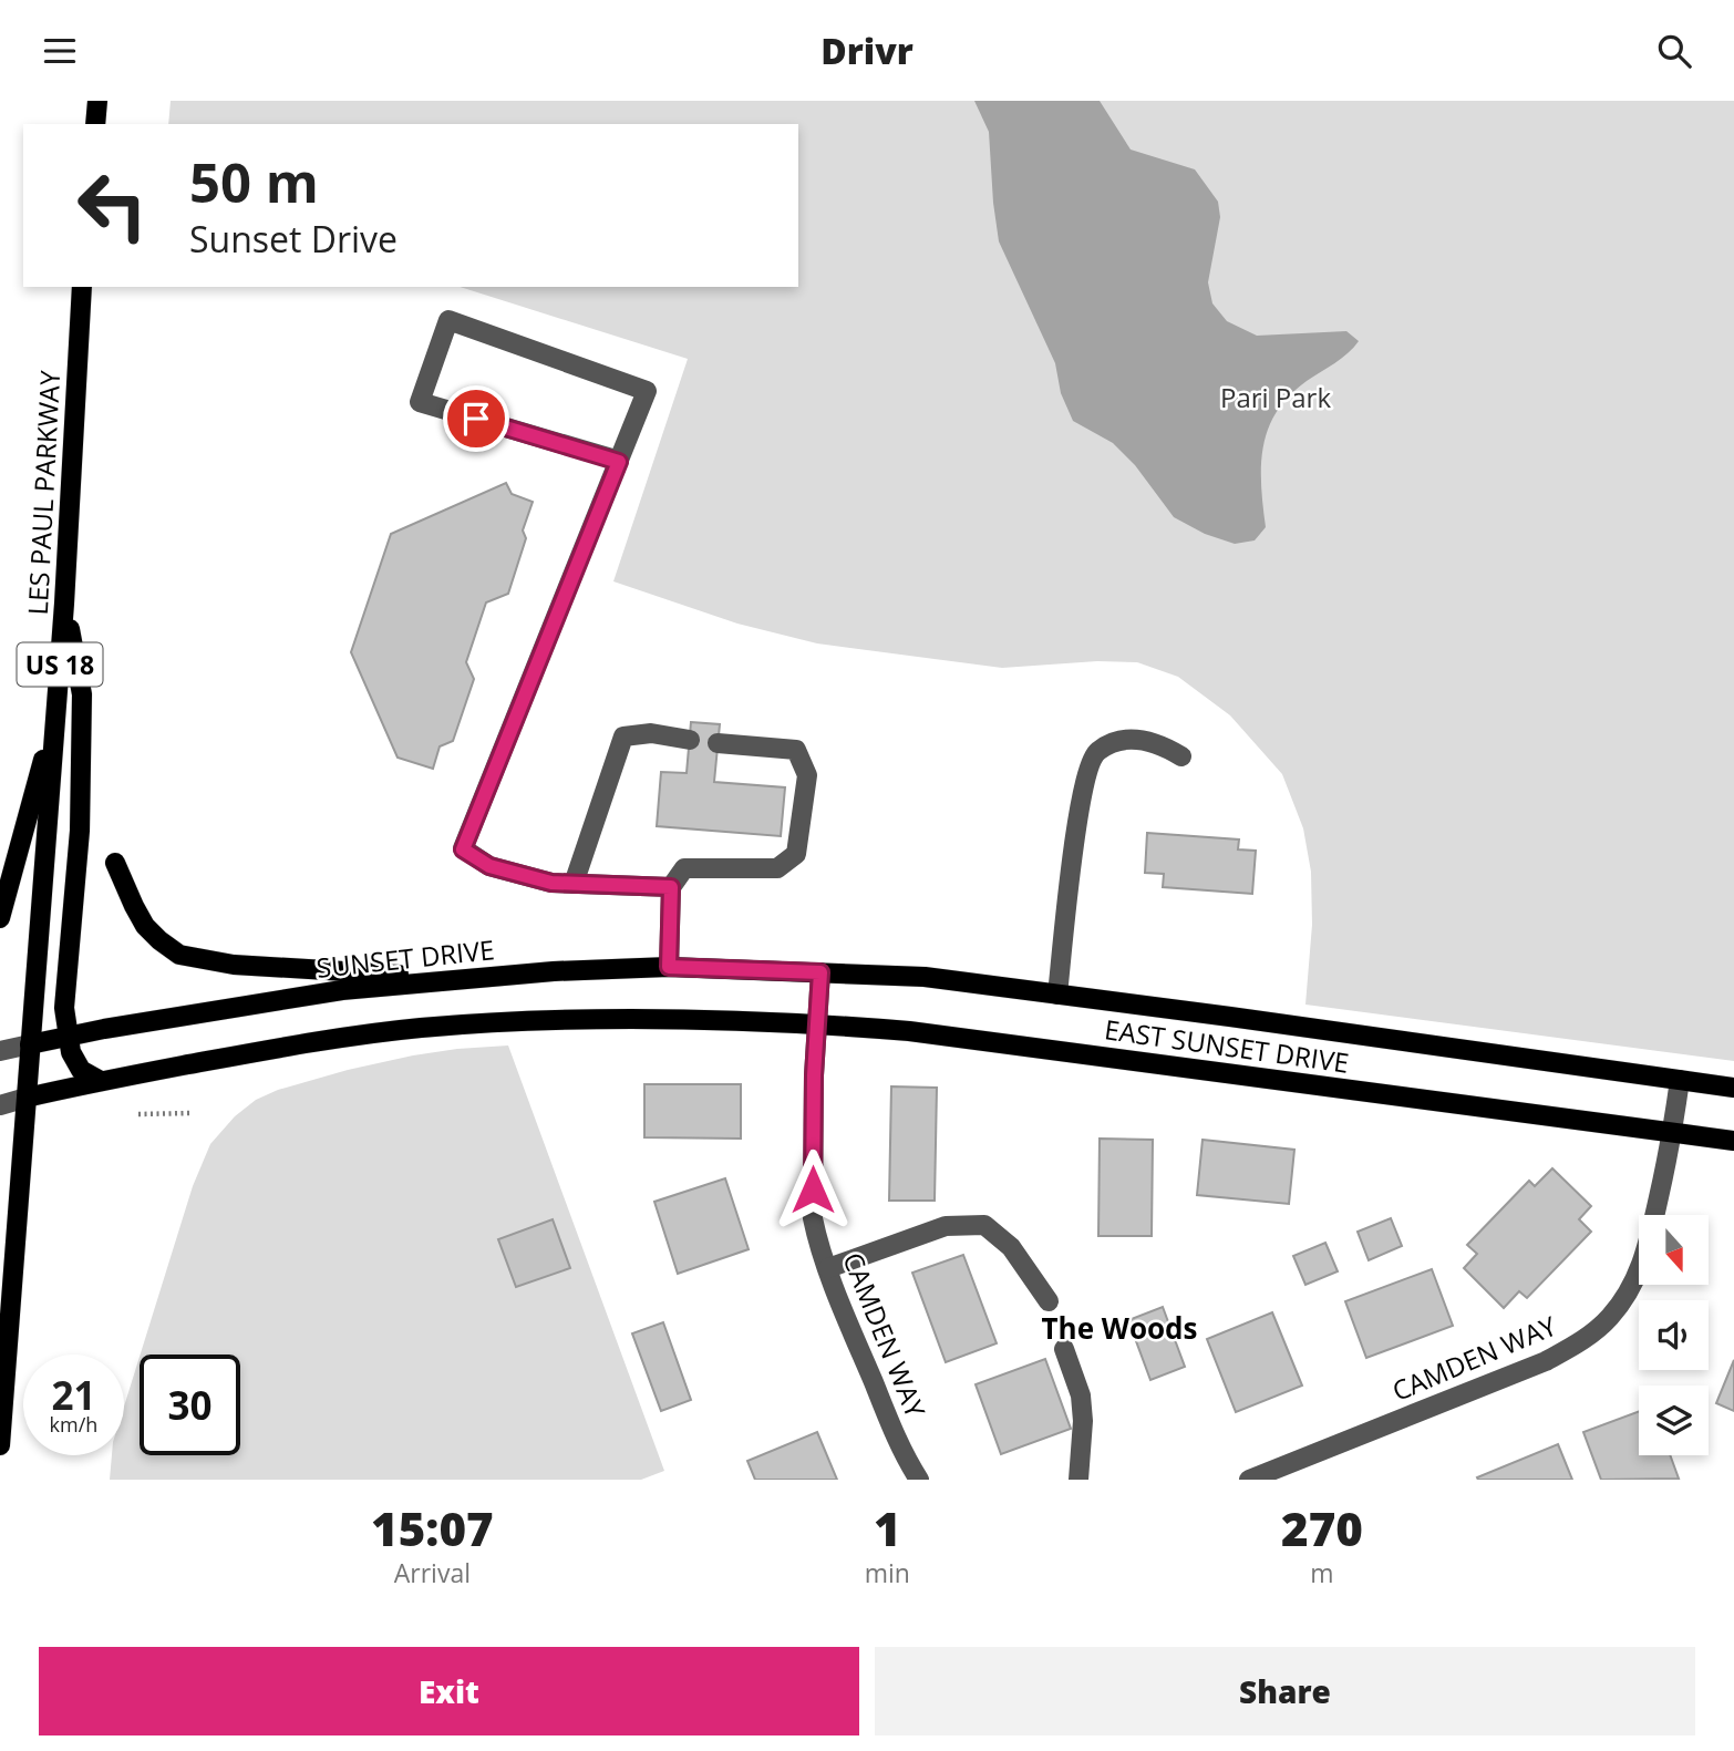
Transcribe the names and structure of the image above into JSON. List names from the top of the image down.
{
  "streets": {
    "main road": [
      "LES PAUL PARKWAY",
      "US 18",
      "SUNSET DRIVE",
      "EAST SUNSET DRIVE"
    ],
    "street": ["CAMDEN WAY"]
  },
  "crossings": [
    ["LES PAUL PARKWAY", "SUNSET DRIVE"],
    ["SUNSET DRIVE", "EAST SUNSET DRIVE"],
    ["SUNSET DRIVE", "CAMDEN WAY"],
    ["EAST SUNSET DRIVE", "CAMDEN WAY"]
  ],
  "districts": ["The Woods"],
  "parks": ["Pari Park"],
  "north": "bottom",
  "page": {
    "header": "Drivr",
    "turn": ["50 m", "Sunset Drive"],
    "speed": "21 km/h",
    "limit": "30",
    "eta": [
      "15:07",
      "Arrival",
      "1",
      "min",
      "270",
      "m"
    ],
    "buttons": ["Exit", "Share"]
  }
}
